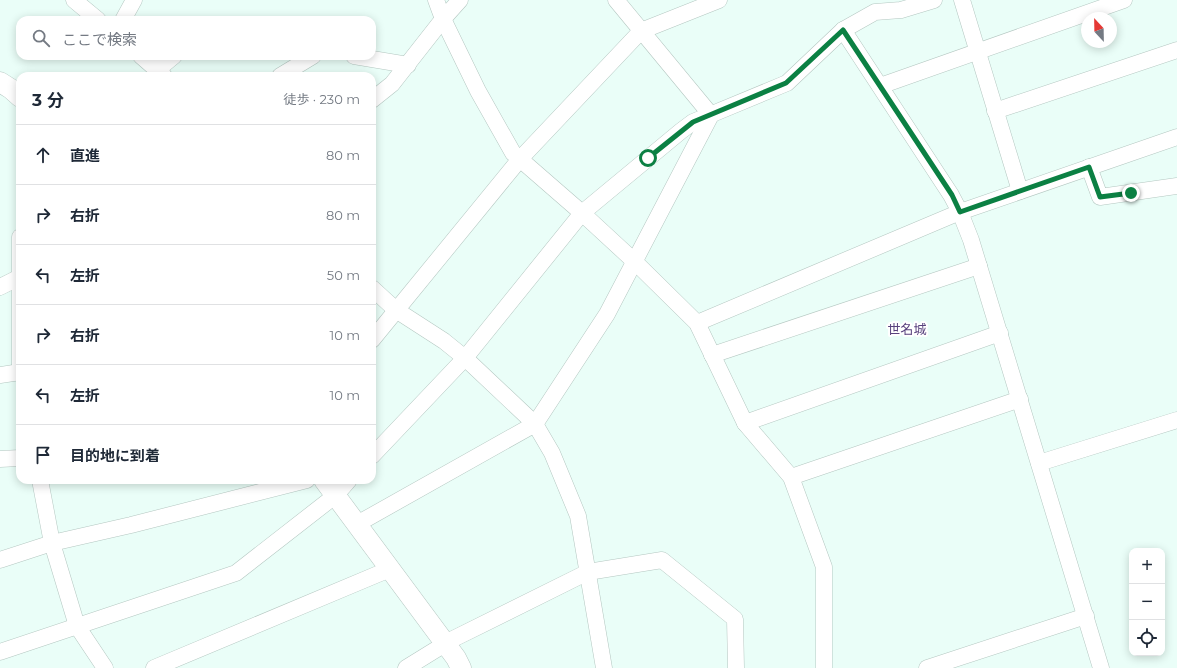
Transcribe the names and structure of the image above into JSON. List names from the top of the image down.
{
  "districts": ["世名城"],
  "north": "top",
  "page": {
    "search": "ここで検索",
    "heading": ["3 分", "徒歩 · 230 m"],
    "list": [
      ["直進", "80 m"],
      ["右折", "80 m"],
      ["左折", "50 m"],
      ["右折", "10 m"],
      ["左折", "10 m"],
      "目的地に到着"
    ],
    "map_buttons": ["+", "−"]
  }
}
